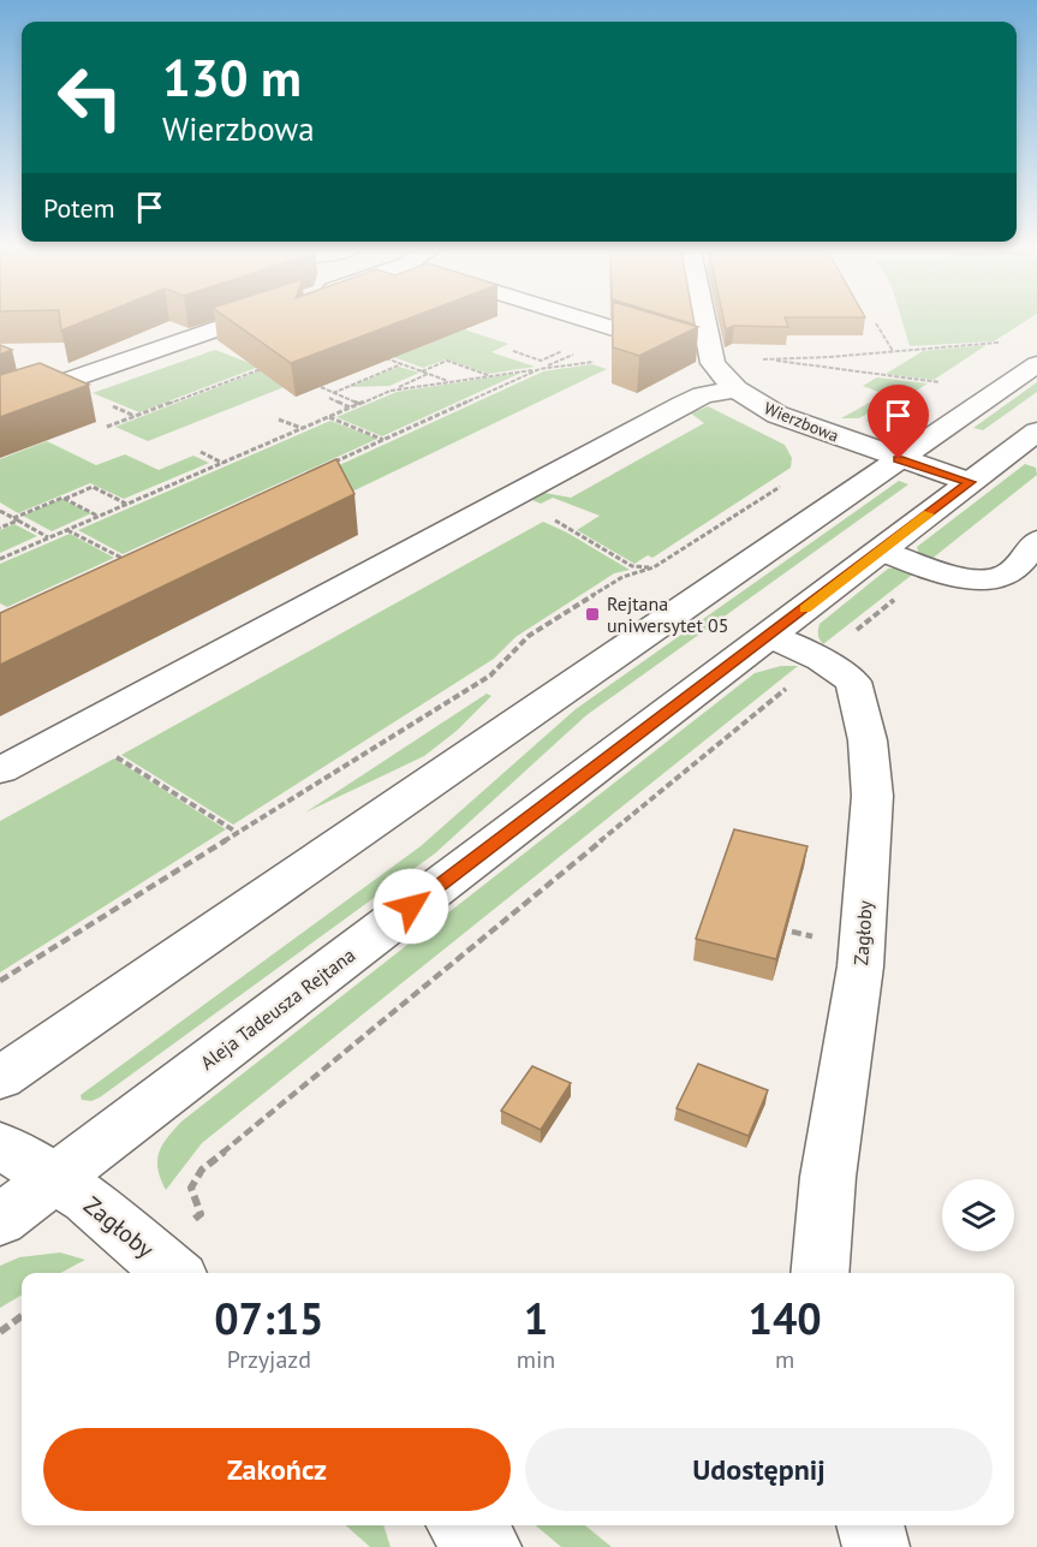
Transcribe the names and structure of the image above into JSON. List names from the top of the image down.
{
  "streets": {
    "street": ["Wierzbowa", "Zagłoby", "Aleja Tadeusza Rejtana"]
  },
  "crossings": [
    ["Wierzbowa", "Aleja Tadeusza Rejtana"],
    ["Zagłoby", "Aleja Tadeusza Rejtana"]
  ],
  "places": {
    "transit": ["Rejtana uniwersytet 05"]
  },
  "page": {
    "turn": ["130 m", "Wierzbowa"],
    "then": "Potem",
    "eta": [
      "07:15",
      "Przyjazd",
      "1",
      "min",
      "140",
      "m"
    ],
    "buttons": ["Zakończ", "Udostępnij"]
  }
}
